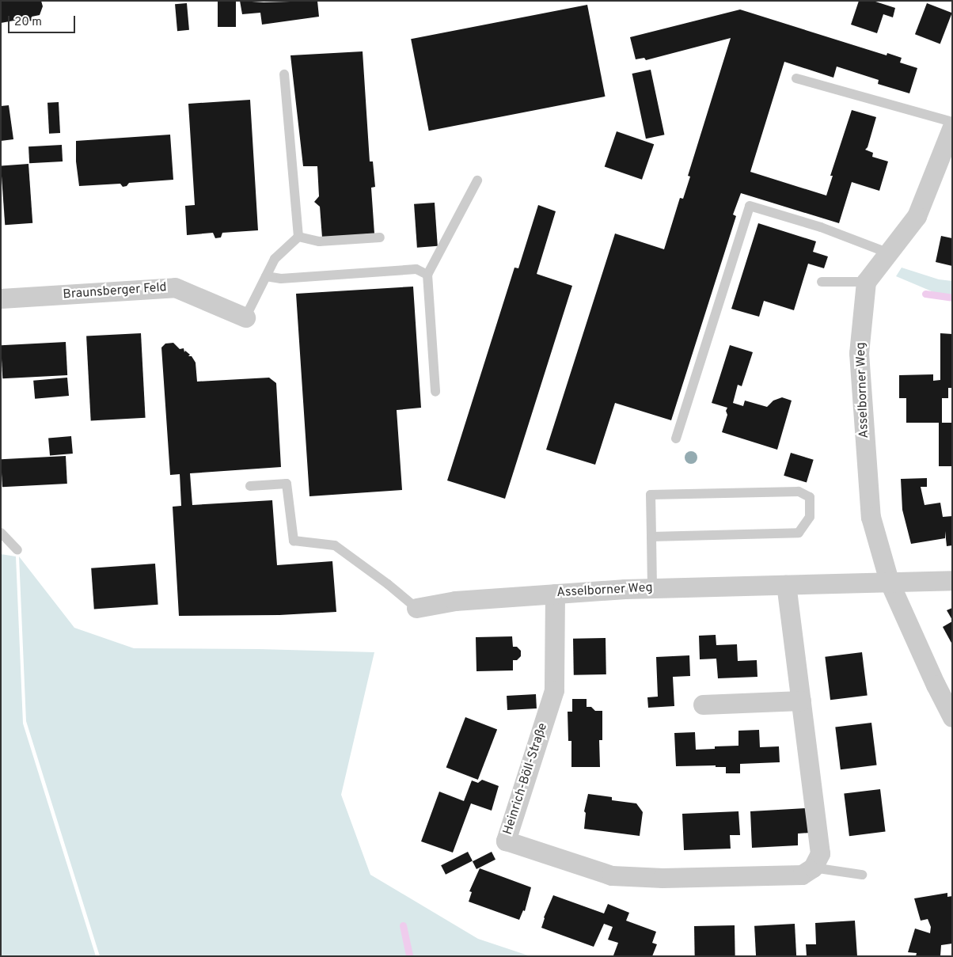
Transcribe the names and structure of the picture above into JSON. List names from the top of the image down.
{
  "streets": {
    "street": ["Braunsberger Feld", "Asselborner Weg", "Heinrich-Böll-Straße"]
  },
  "crossings": [
    ["Asselborner Weg", "Heinrich-Böll-Straße"]
  ],
  "scale_bar": "20 m"
}
